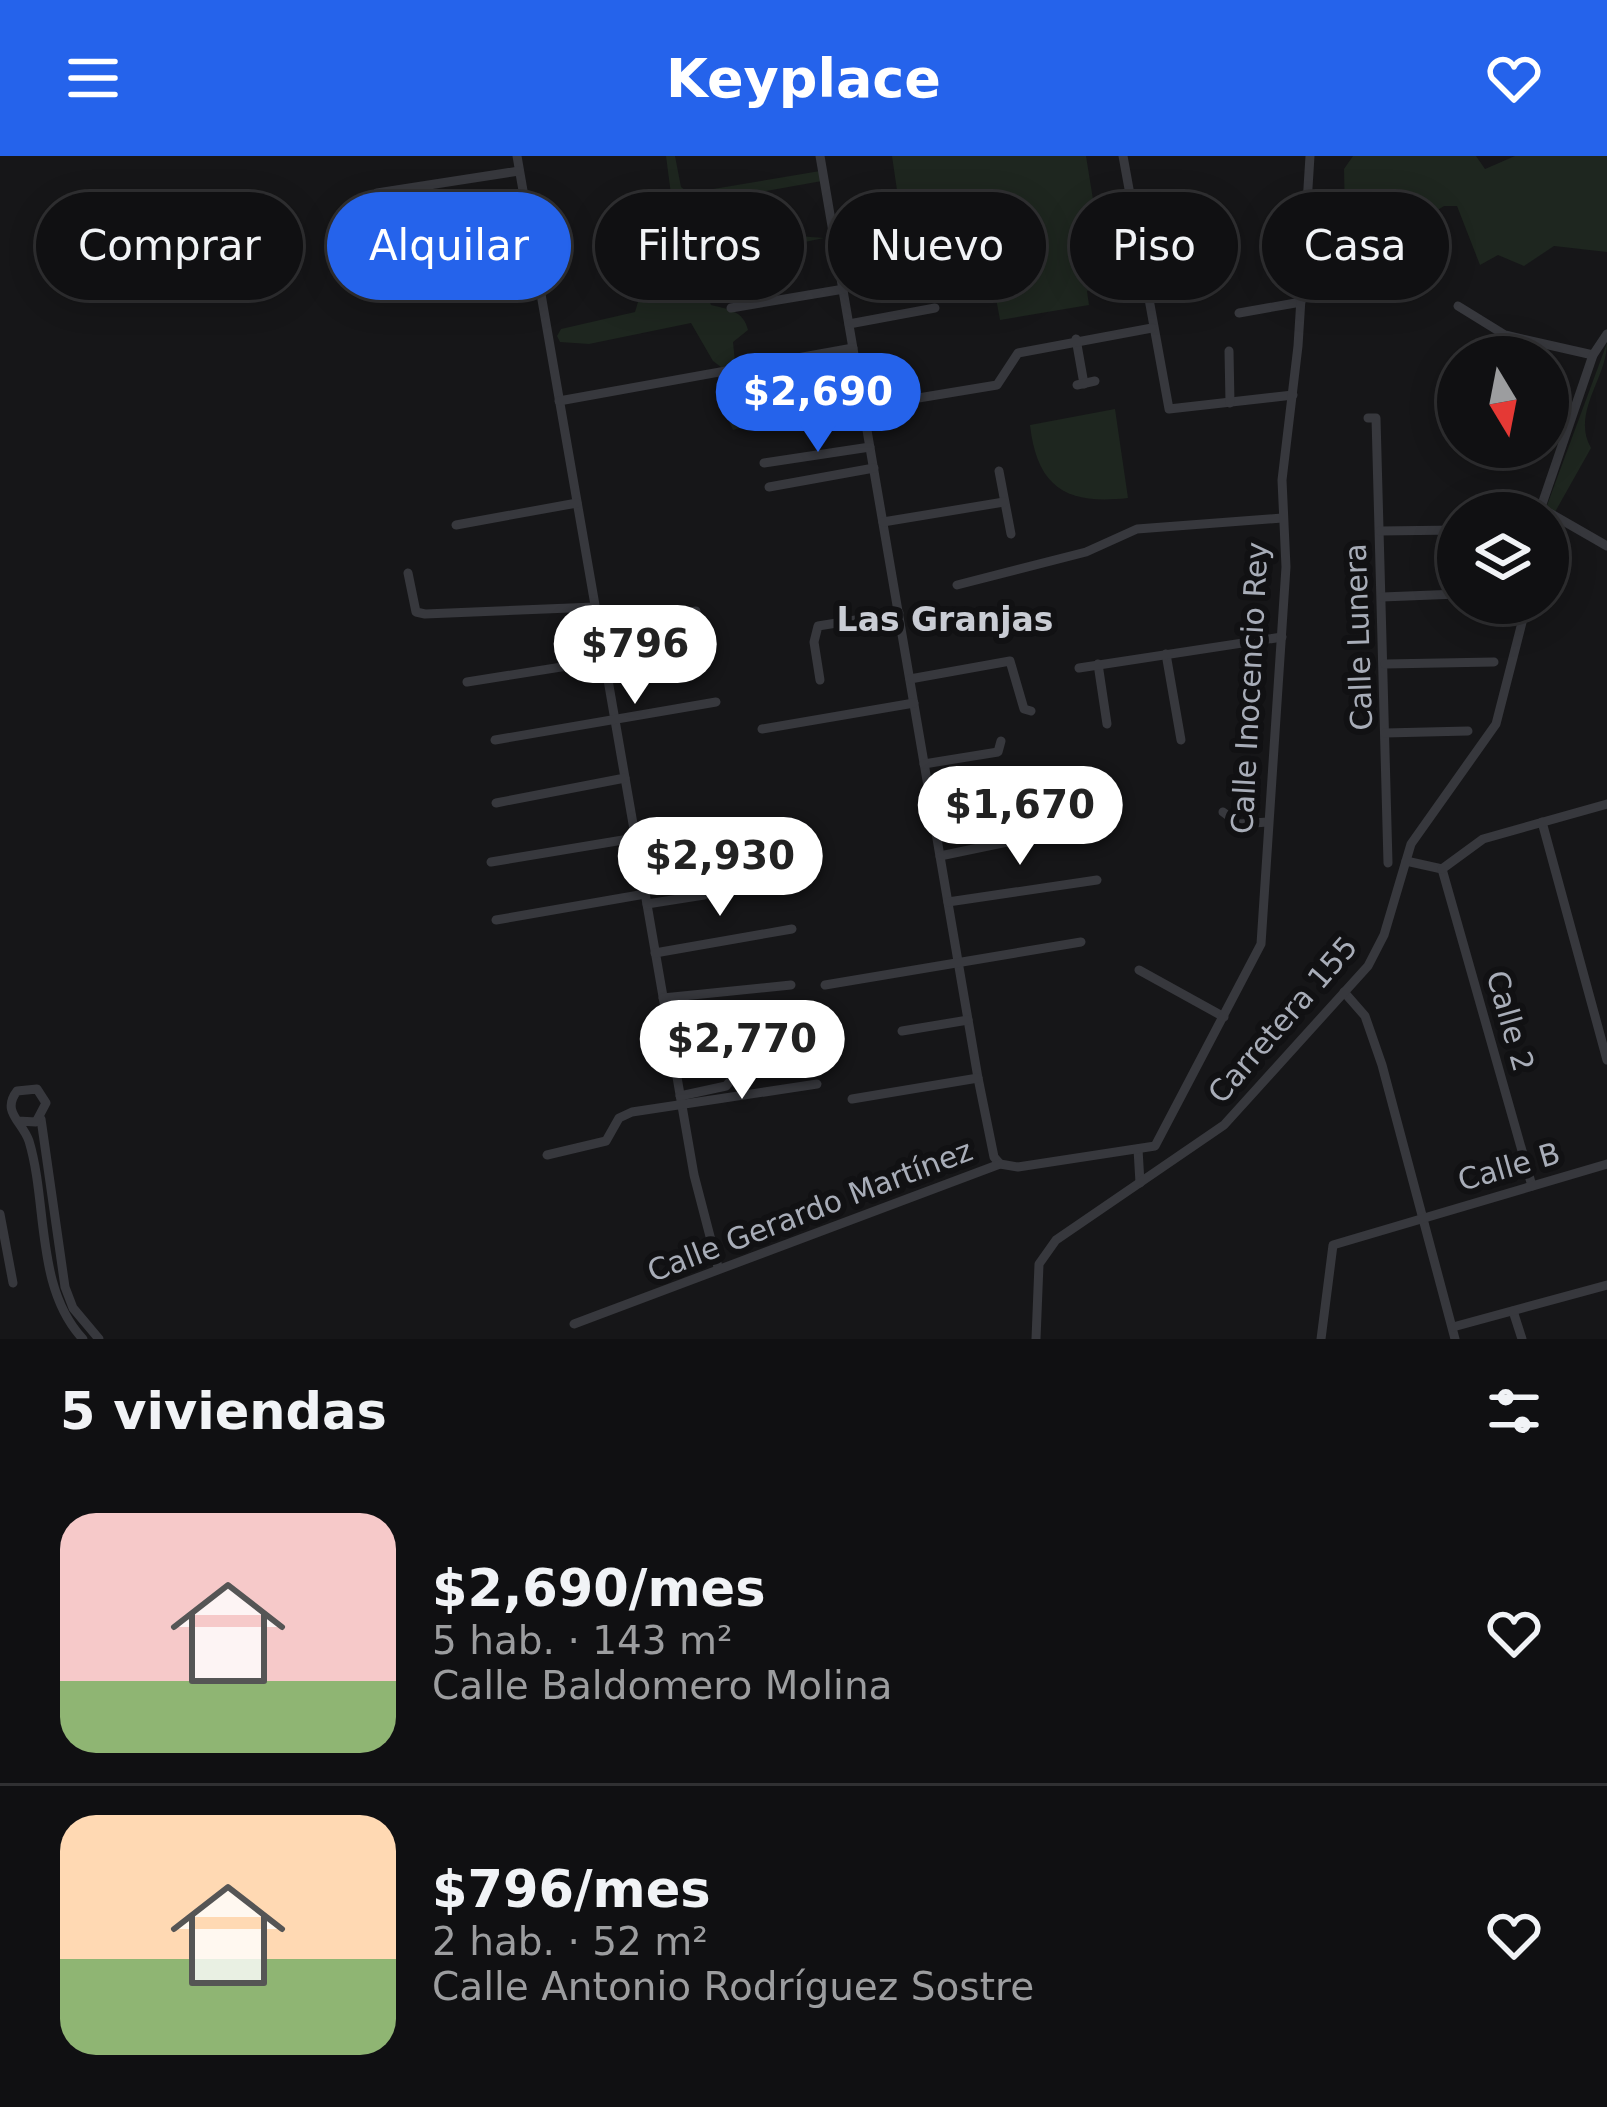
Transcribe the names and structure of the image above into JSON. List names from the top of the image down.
{
  "streets": {
    "street": [
      "Calle Lunera",
      "Calle Inocencio Rey",
      "Carretera 155",
      "Calle 2",
      "Calle B",
      "Calle Gerardo Martínez"
    ]
  },
  "crossings": [
    ["Calle Inocencio Rey", "Calle Gerardo Martínez"],
    ["Calle 2", "Calle B"]
  ],
  "districts": ["Las Granjas"],
  "north": "bottom",
  "page": {
    "header": "Keyplace",
    "chip": [
      "Comprar",
      "Alquilar",
      "Filtros",
      "Nuevo",
      "Piso",
      "Casa"
    ],
    "price": [
      "$2,690",
      "$796",
      "$1,670",
      "$2,930",
      "$2,770"
    ],
    "heading": "5 viviendas",
    "list": [
      {
        "name": "$2,690/mes",
        "note": "5 hab. · 143 m² · Calle Baldomero Molina"
      },
      {
        "name": "$796/mes",
        "note": "2 hab. · 52 m² · Calle Antonio Rodríguez Sostre"
      }
    ]
  }
}
